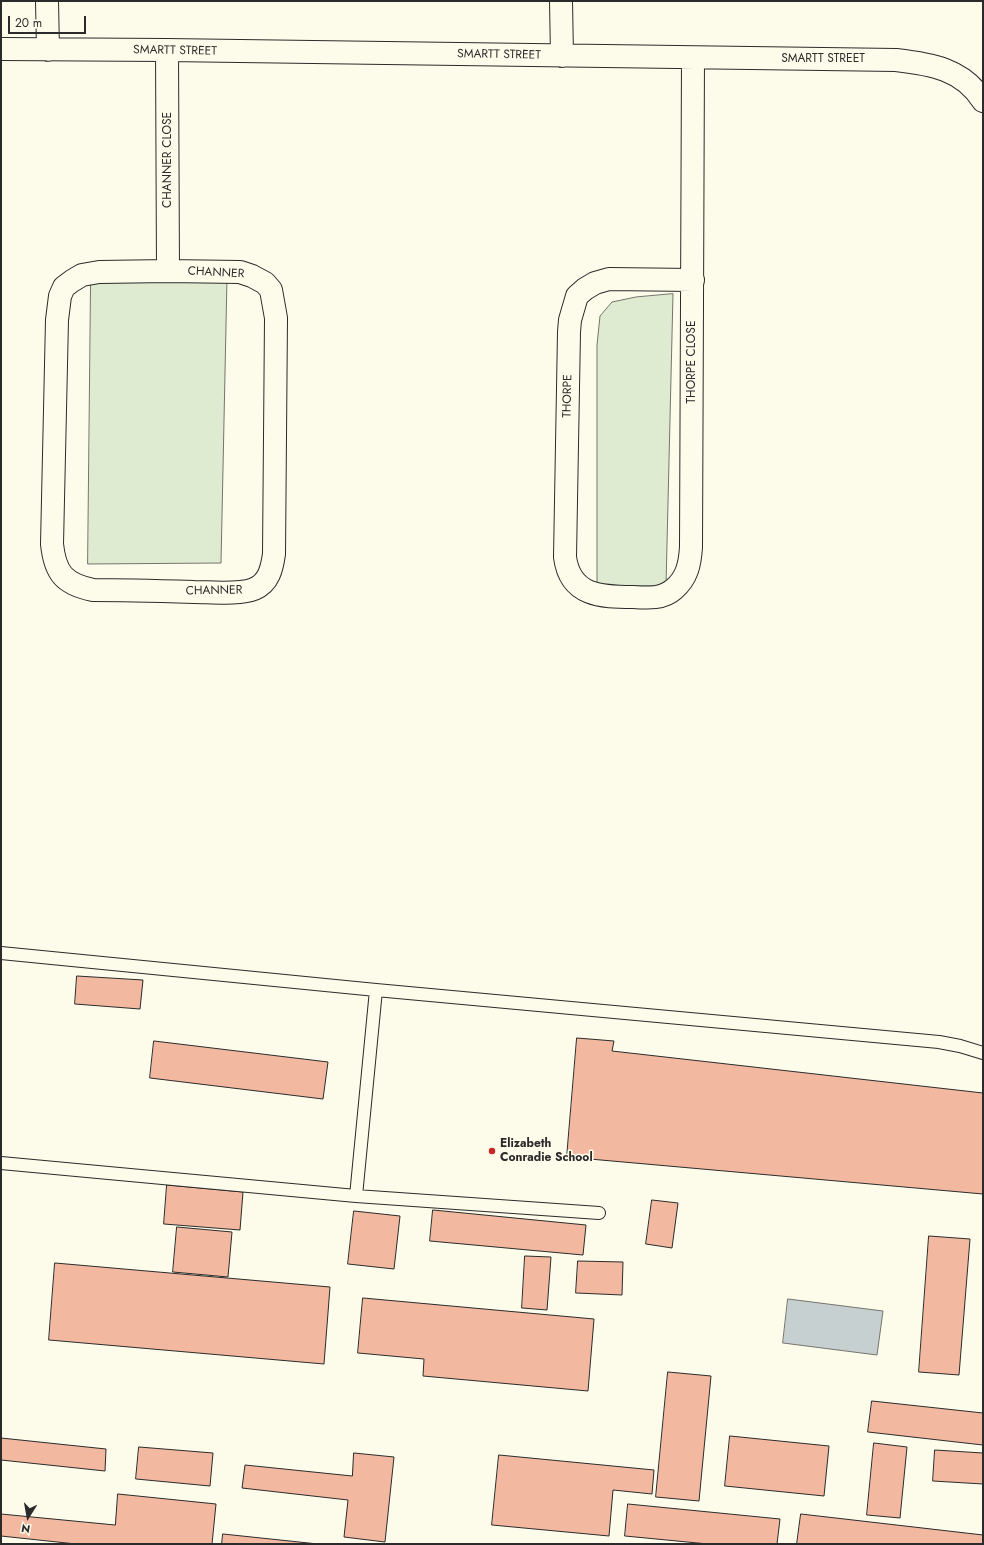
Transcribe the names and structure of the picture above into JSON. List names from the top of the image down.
{
  "streets": {
    "street": [
      "SMARTT STREET",
      "CHANNER CLOSE",
      "CHANNER",
      "THORPE CLOSE",
      "THORPE"
    ]
  },
  "crossings": [
    ["SMARTT STREET", "CHANNER CLOSE"],
    ["SMARTT STREET", "THORPE CLOSE"],
    ["CHANNER CLOSE", "CHANNER"],
    ["THORPE CLOSE", "THORPE"]
  ],
  "places": ["Elizabeth Conradie School"],
  "scale_bar": "20 m",
  "north": "bottom"
}
